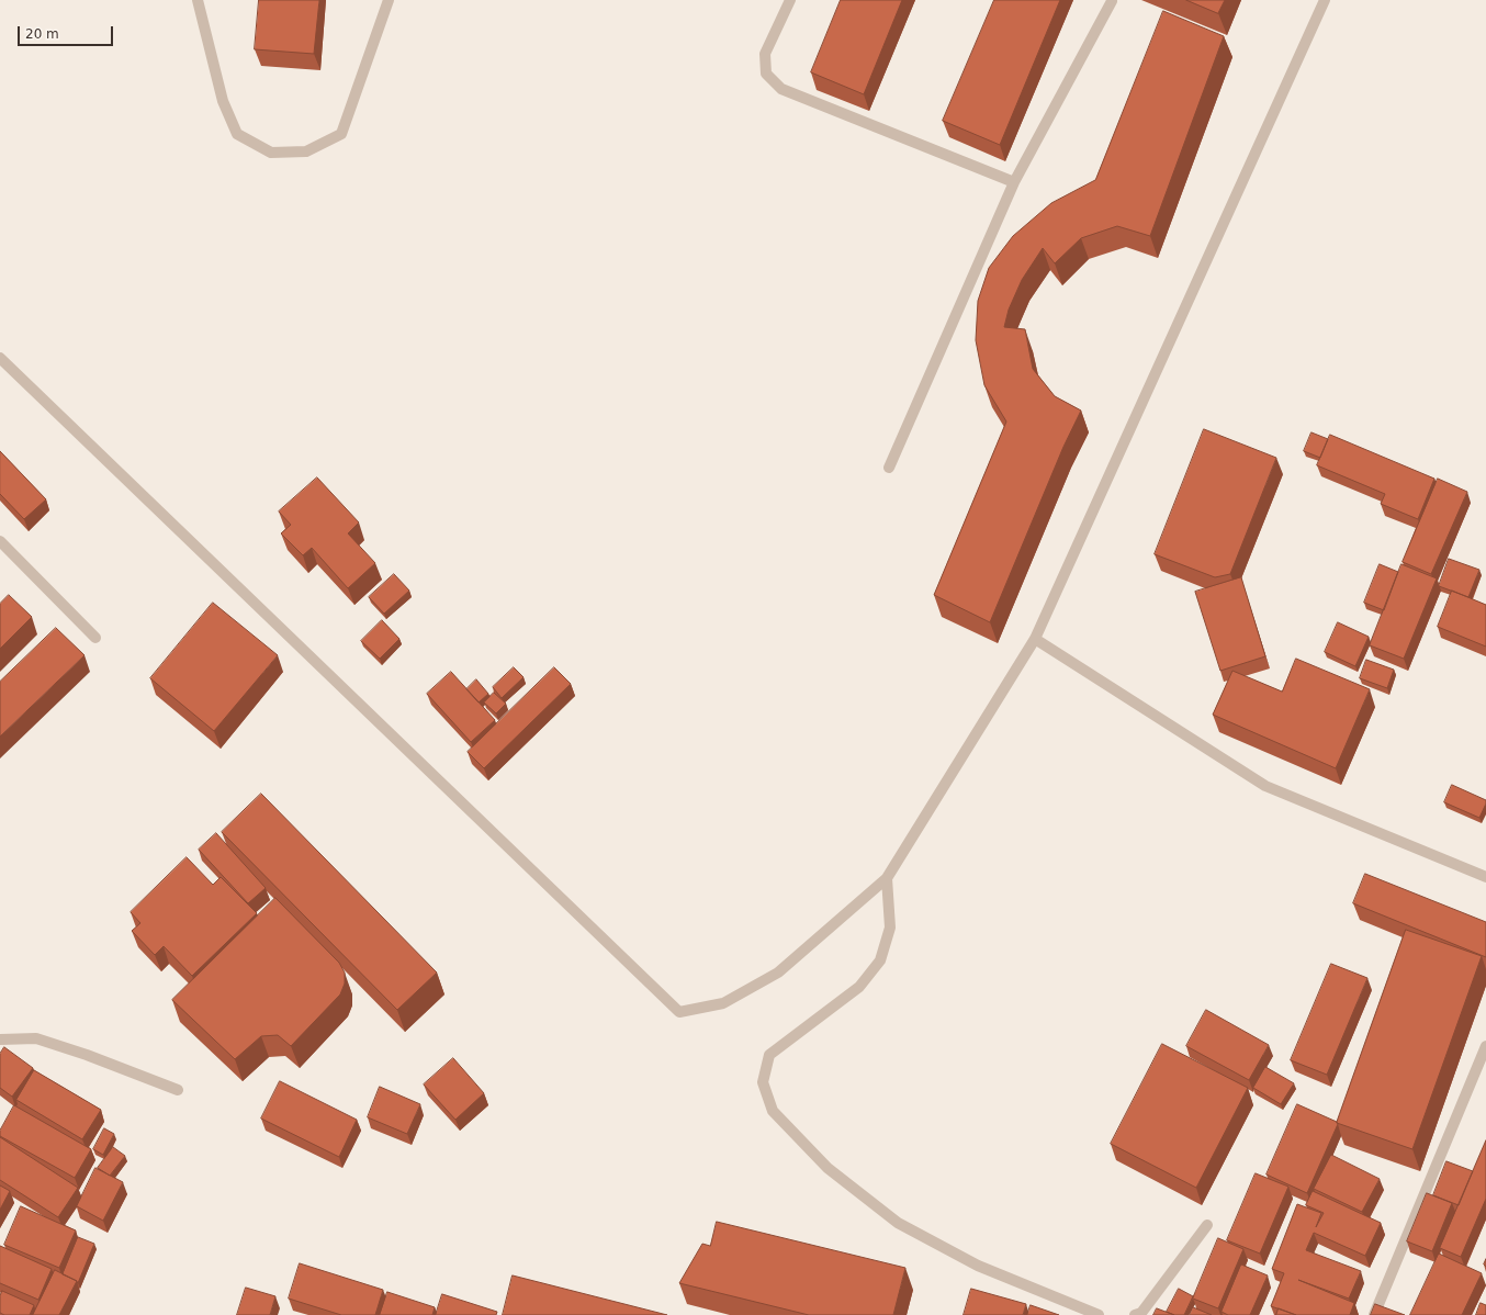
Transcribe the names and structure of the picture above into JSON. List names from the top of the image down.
{
  "scale_bar": "20 m"
}
